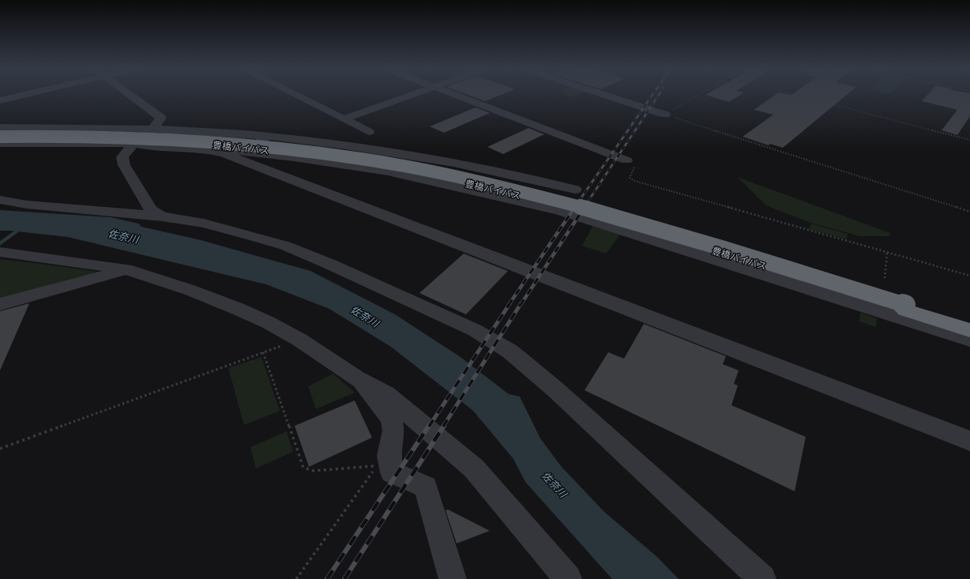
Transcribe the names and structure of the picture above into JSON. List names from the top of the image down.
{
  "streets": {
    "highway": ["豊橋バイパス"]
  },
  "water": ["佐奈川"]
}
